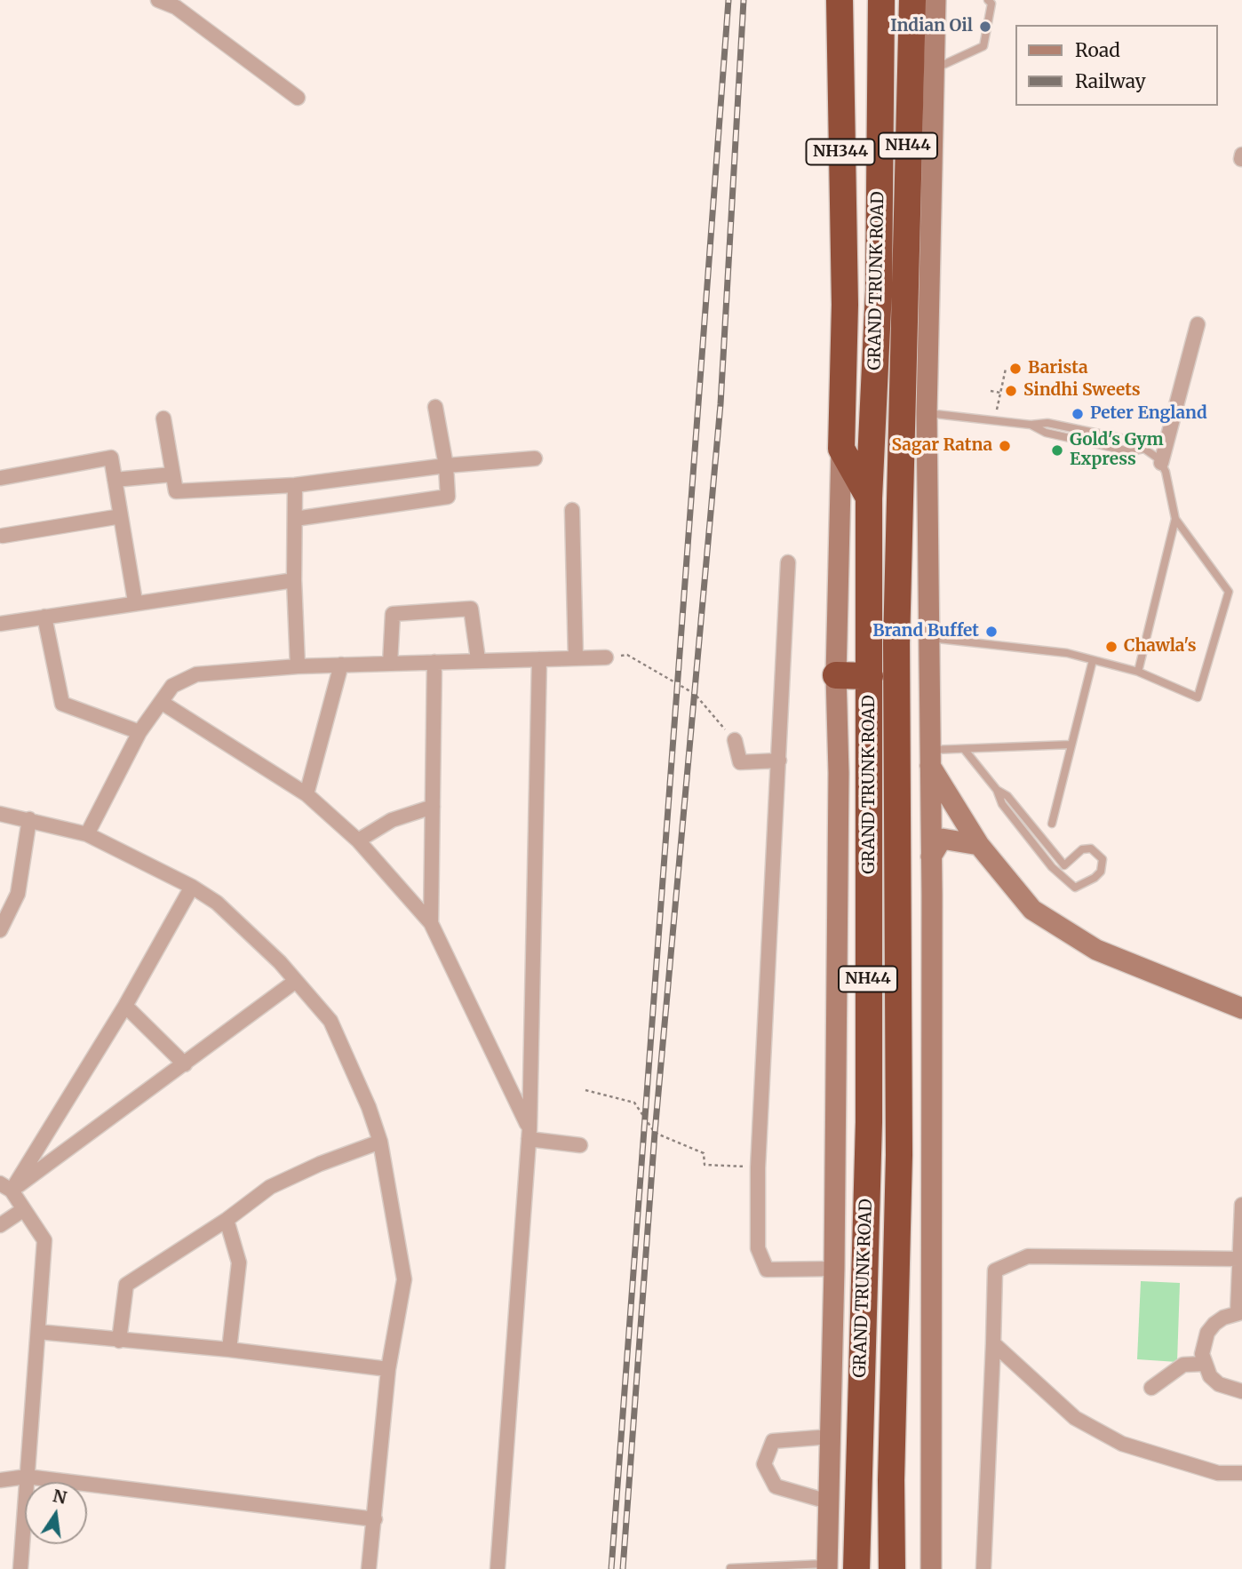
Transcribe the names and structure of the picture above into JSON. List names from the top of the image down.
{
  "streets": {
    "highway": ["NH44", "NH344", "GRAND TRUNK ROAD"]
  },
  "crossings": [
    ["NH344", "GRAND TRUNK ROAD"]
  ],
  "places": [
    "Indian Oil",
    "Barista",
    "Sindhi Sweets",
    "Peter England",
    "Sagar Ratna",
    "Gold's Gym Express",
    "Brand Buffet",
    "Chawla's"
  ],
  "legend": ["Road", "Railway"],
  "north": "top"
}
